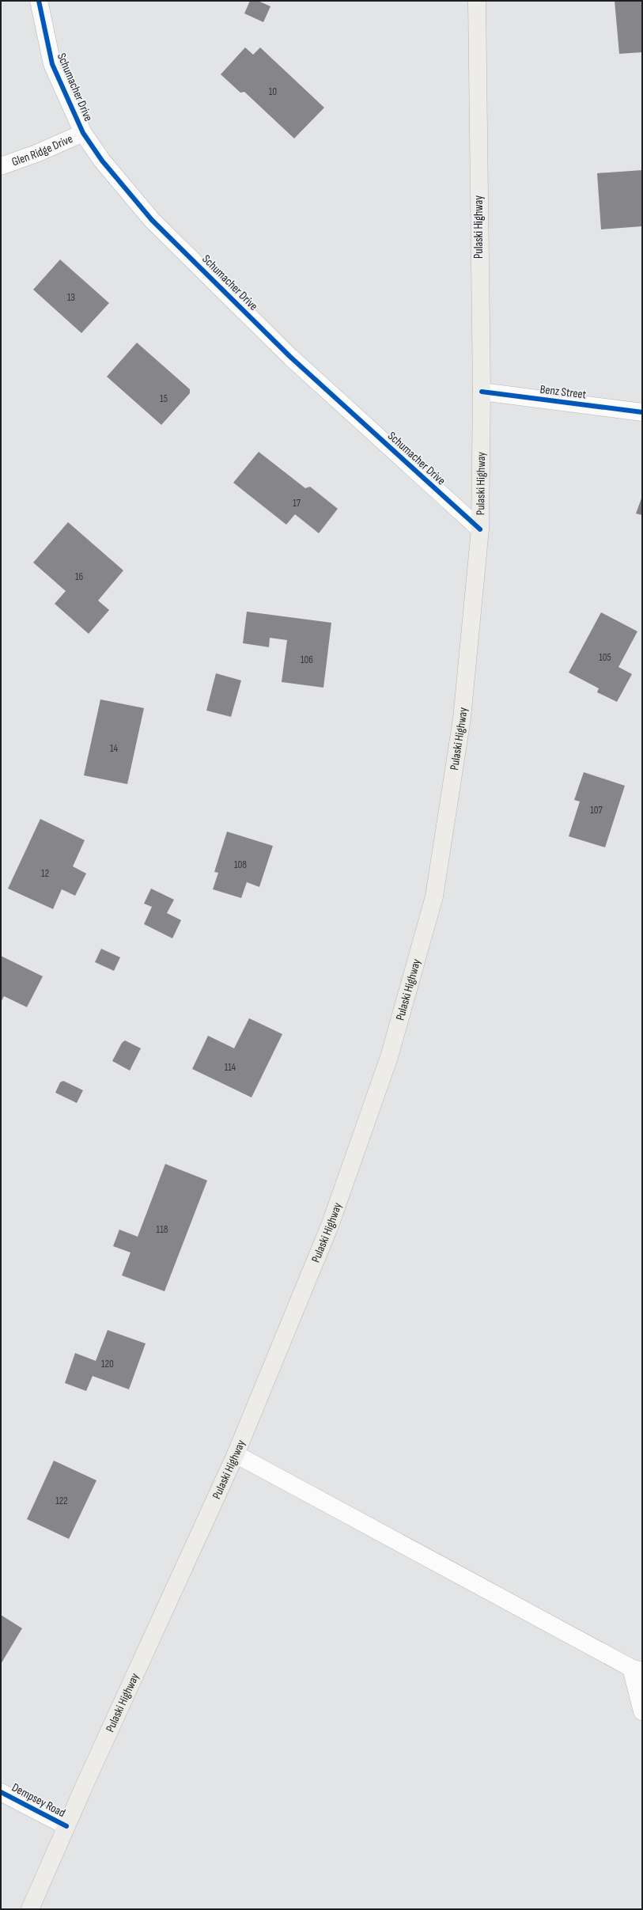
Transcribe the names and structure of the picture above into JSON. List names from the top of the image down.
{
  "streets": {
    "main road": ["Pulaski Highway"],
    "street": [
      "Schumacher Drive",
      "Glen Ridge Drive",
      "Benz Street",
      "Dempsey Road"
    ]
  },
  "crossings": [
    ["Schumacher Drive", "Glen Ridge Drive"],
    ["Schumacher Drive", "Pulaski Highway"],
    ["Pulaski Highway", "Benz Street"],
    ["Pulaski Highway", "Dempsey Road"]
  ],
  "house_numbers": [
    "10",
    "13",
    "15",
    "17",
    "16",
    "105",
    "106",
    "14",
    "107",
    "108",
    "12",
    "114",
    "118",
    "120",
    "122"
  ]
}
